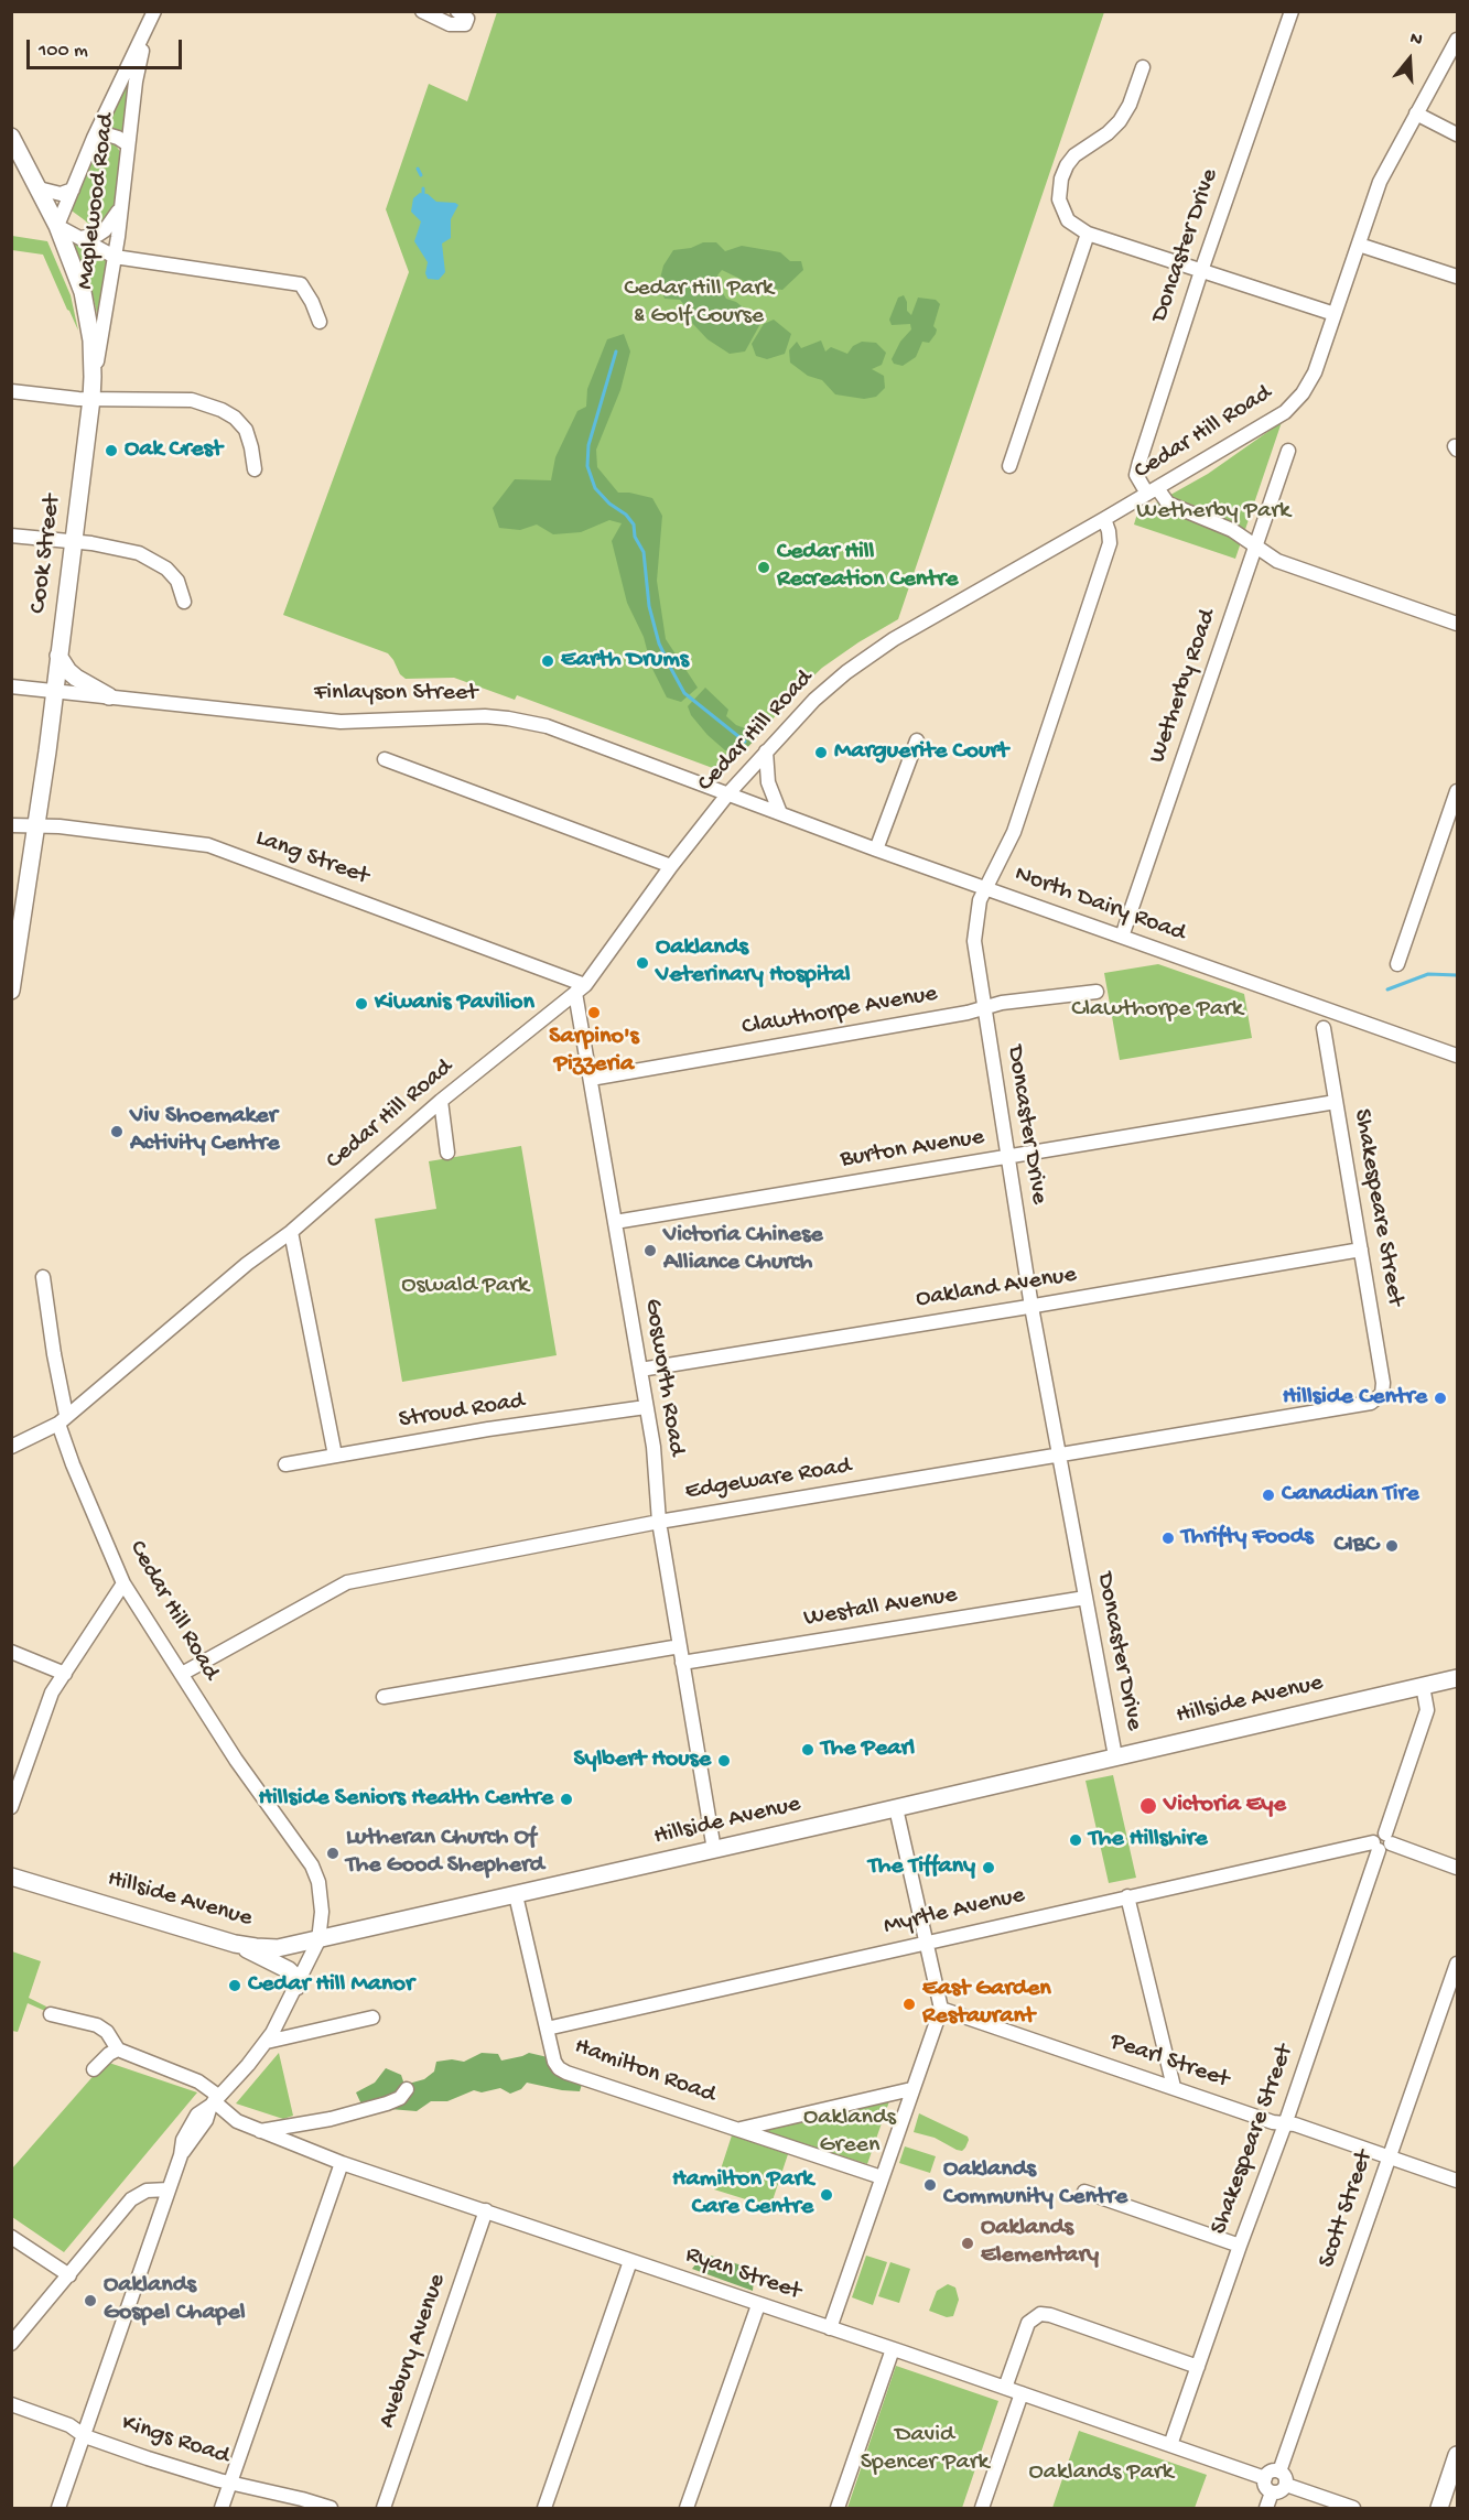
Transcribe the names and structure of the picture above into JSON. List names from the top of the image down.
{
  "streets": {
    "main road": ["Cook Street", "Hillside Avenue"],
    "street": [
      "Maplewood Road",
      "Doncaster Drive",
      "Cedar Hill Road",
      "Wetherby Road",
      "Finlayson Street",
      "Lang Street",
      "North Dairy Road",
      "Clawthorpe Avenue",
      "Burton Avenue",
      "Shakespeare Street",
      "Oakland Avenue",
      "Gosworth Road",
      "Stroud Road",
      "Edgeware Road",
      "Westall Avenue",
      "Myrtle Avenue",
      "Pearl Street",
      "Hamilton Road",
      "Scott Street",
      "Ryan Street",
      "Avebury Avenue",
      "Kings Road"
    ]
  },
  "crossings": [
    ["Maplewood Road", "Cook Street"],
    ["Doncaster Drive", "Cedar Hill Road"],
    ["Doncaster Drive", "North Dairy Road"],
    ["Doncaster Drive", "Clawthorpe Avenue"],
    ["Doncaster Drive", "Burton Avenue"],
    ["Doncaster Drive", "Oakland Avenue"],
    ["Doncaster Drive", "Edgeware Road"],
    ["Doncaster Drive", "Westall Avenue"],
    ["Doncaster Drive", "Hillside Avenue"],
    ["Cedar Hill Road", "Finlayson Street"],
    ["Cedar Hill Road", "Lang Street"],
    ["Cedar Hill Road", "North Dairy Road"],
    ["Cedar Hill Road", "Gosworth Road"],
    ["Cedar Hill Road", "Edgeware Road"],
    ["Cedar Hill Road", "Hillside Avenue"],
    ["Cedar Hill Road", "Ryan Street"],
    ["Cedar Hill Road", "Kings Road"],
    ["Cook Street", "Finlayson Street"],
    ["Cook Street", "Lang Street"],
    ["Wetherby Road", "North Dairy Road"],
    ["Finlayson Street", "North Dairy Road"],
    ["Lang Street", "Gosworth Road"],
    ["Clawthorpe Avenue", "Gosworth Road"],
    ["Burton Avenue", "Shakespeare Street"],
    ["Burton Avenue", "Gosworth Road"],
    ["Shakespeare Street", "Oakland Avenue"],
    ["Shakespeare Street", "Edgeware Road"],
    ["Shakespeare Street", "Hillside Avenue"],
    ["Shakespeare Street", "Myrtle Avenue"],
    ["Shakespeare Street", "Pearl Street"],
    ["Shakespeare Street", "Ryan Street"],
    ["Oakland Avenue", "Gosworth Road"],
    ["Gosworth Road", "Stroud Road"],
    ["Gosworth Road", "Edgeware Road"],
    ["Gosworth Road", "Westall Avenue"],
    ["Gosworth Road", "Hillside Avenue"],
    ["Hillside Avenue", "Hamilton Road"],
    ["Myrtle Avenue", "Hamilton Road"],
    ["Pearl Street", "Scott Street"],
    ["Scott Street", "Ryan Street"],
    ["Ryan Street", "Avebury Avenue"]
  ],
  "parks": [
    "Cedar Hill Park & Golf Course",
    "Wetherby Park",
    "Clawthorpe Park",
    "Oswald Park",
    "Oaklands Green",
    "David Spencer Park",
    "Oaklands Park"
  ],
  "places": [
    "Oak Crest",
    "Cedar Hill Recreation Centre",
    "Earth Drums",
    "Marguerite Court",
    "Oaklands Veterinary Hospital",
    "Kiwanis Pavilion",
    "Sarpino's Pizzeria",
    "Viv Shoemaker Activity Centre",
    "Victoria Chinese Alliance Church",
    "Hillside Centre",
    "Canadian Tire",
    "Thrifty Foods",
    "CIBC",
    "The Pearl",
    "Sylbert House",
    "Hillside Seniors Health Centre",
    "Victoria Eye",
    "The Hillshire",
    "Lutheran Church Of The Good Shepherd",
    "The Tiffany",
    "Cedar Hill Manor",
    "East Garden Restaurant",
    "Oaklands Community Centre",
    "Hamilton Park Care Centre",
    "Oaklands Elementary",
    "Oaklands Gospel Chapel"
  ],
  "scale_bar": "100 m",
  "north": "top"
}
